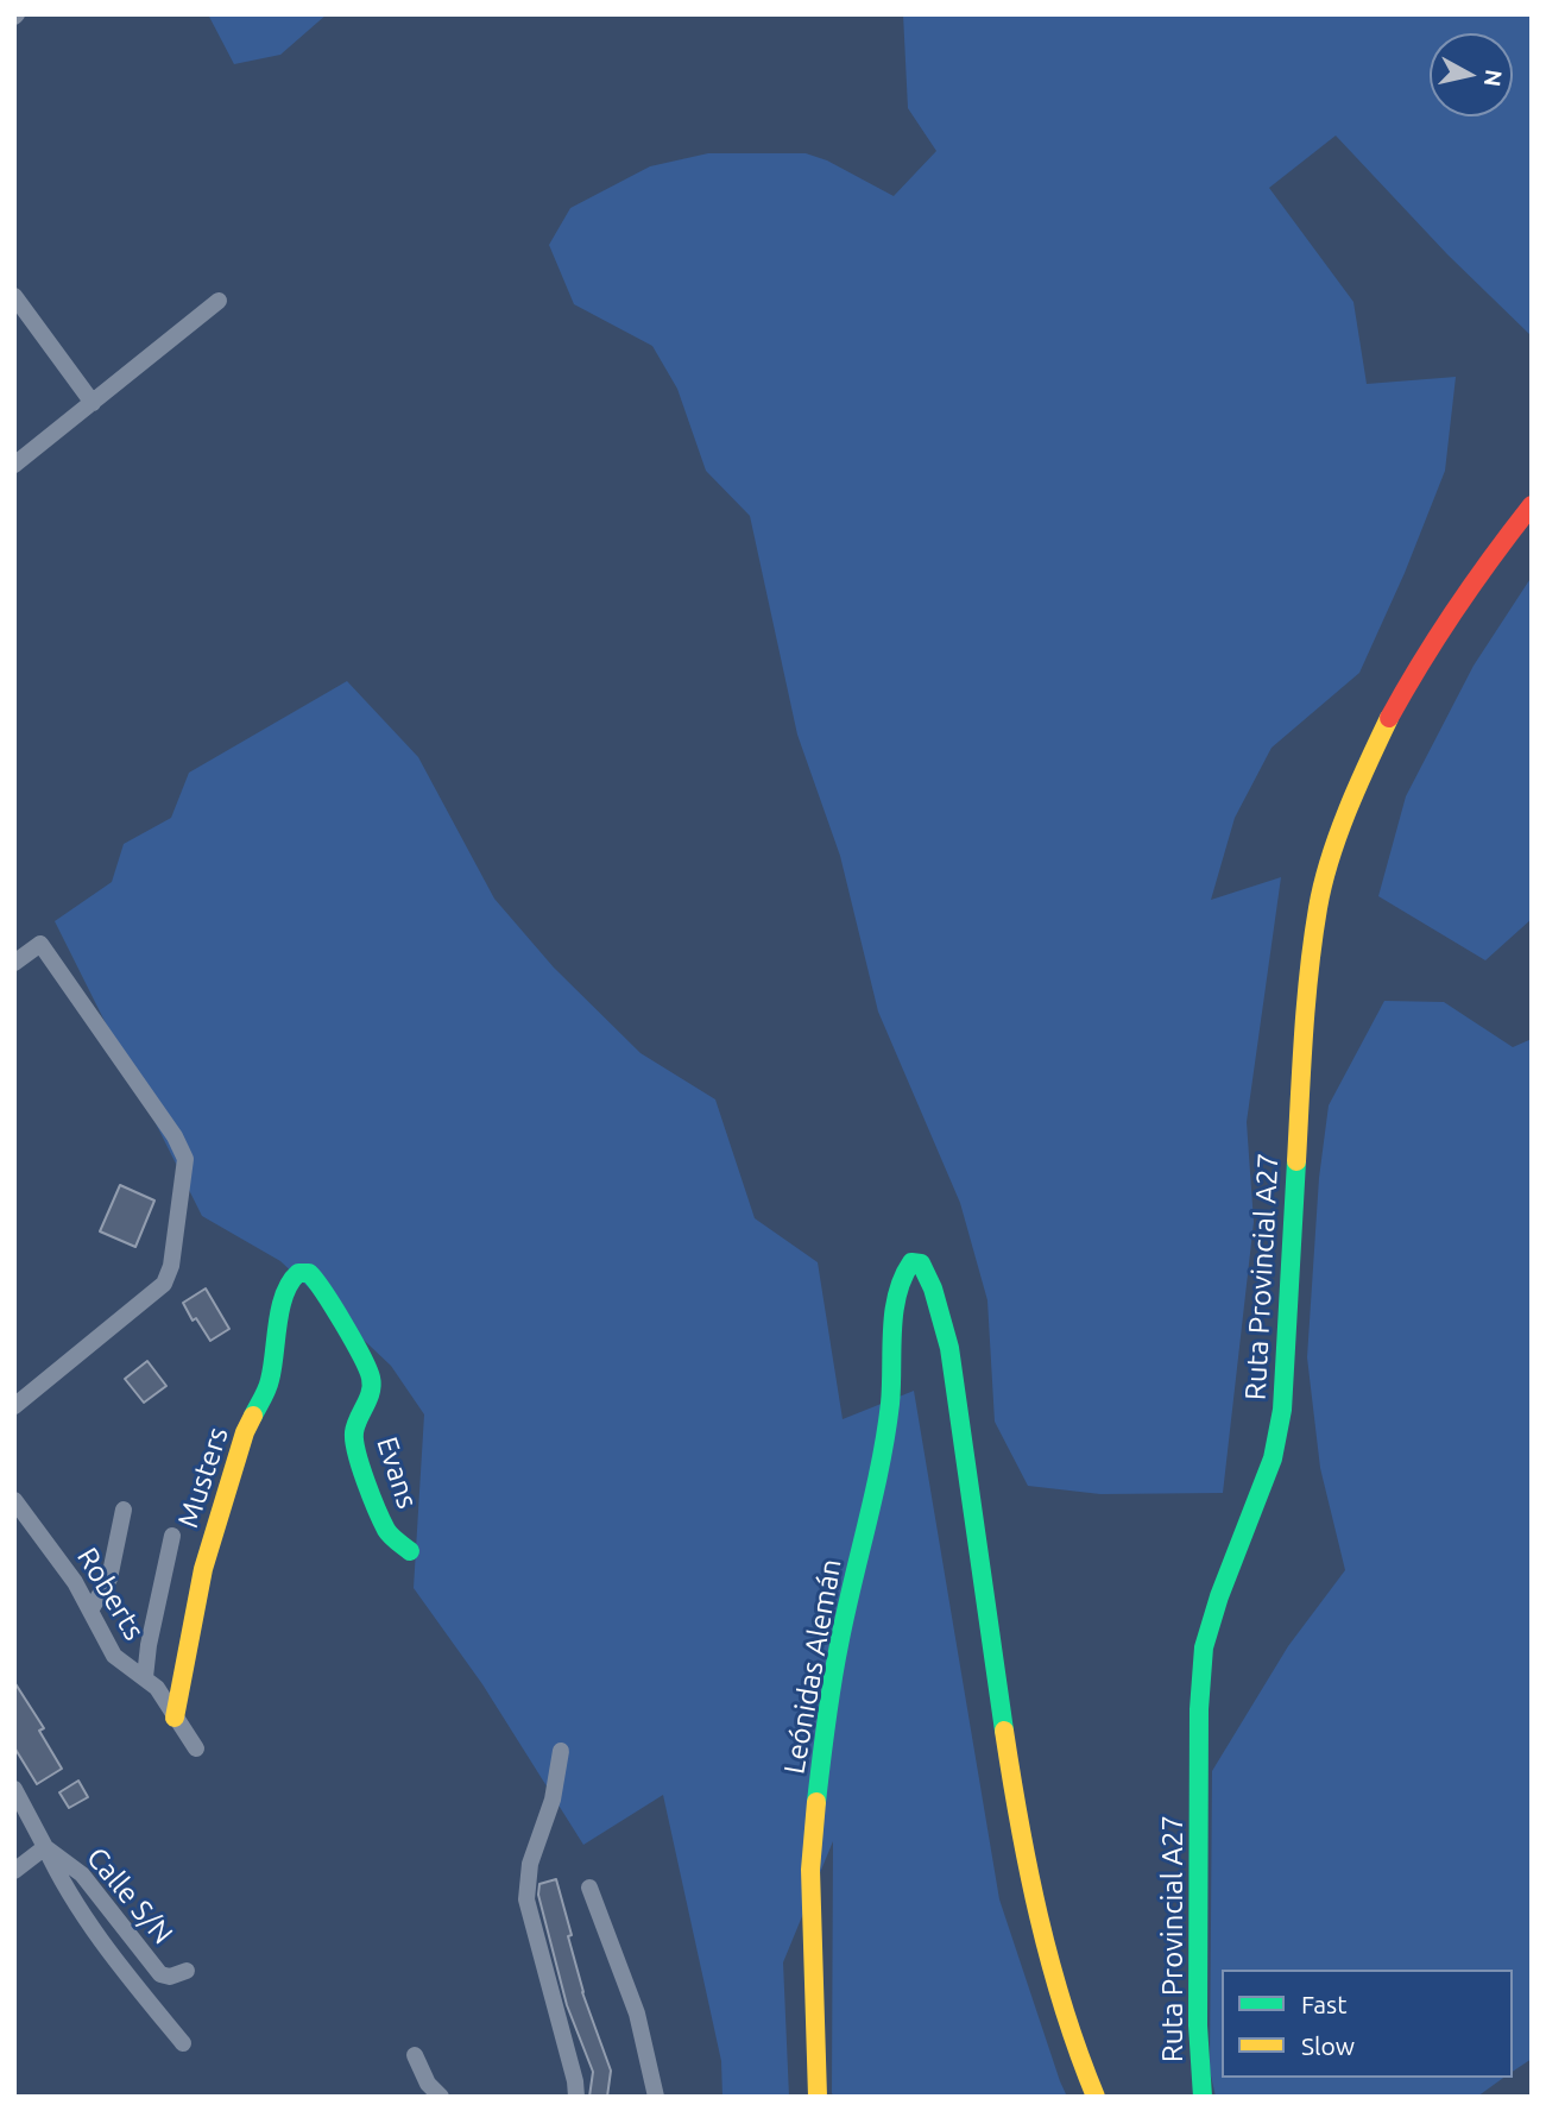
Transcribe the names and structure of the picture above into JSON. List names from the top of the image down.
{
  "streets": {
    "street": [
      "Ruta Provincial A27",
      "Evans",
      "Musters",
      "Roberts",
      "Leónidas Alemán",
      "Calle S/N"
    ]
  },
  "crossings": [
    ["Evans", "Musters"],
    ["Musters", "Roberts"]
  ],
  "legend": ["Fast", "Slow"],
  "north": "right"
}
